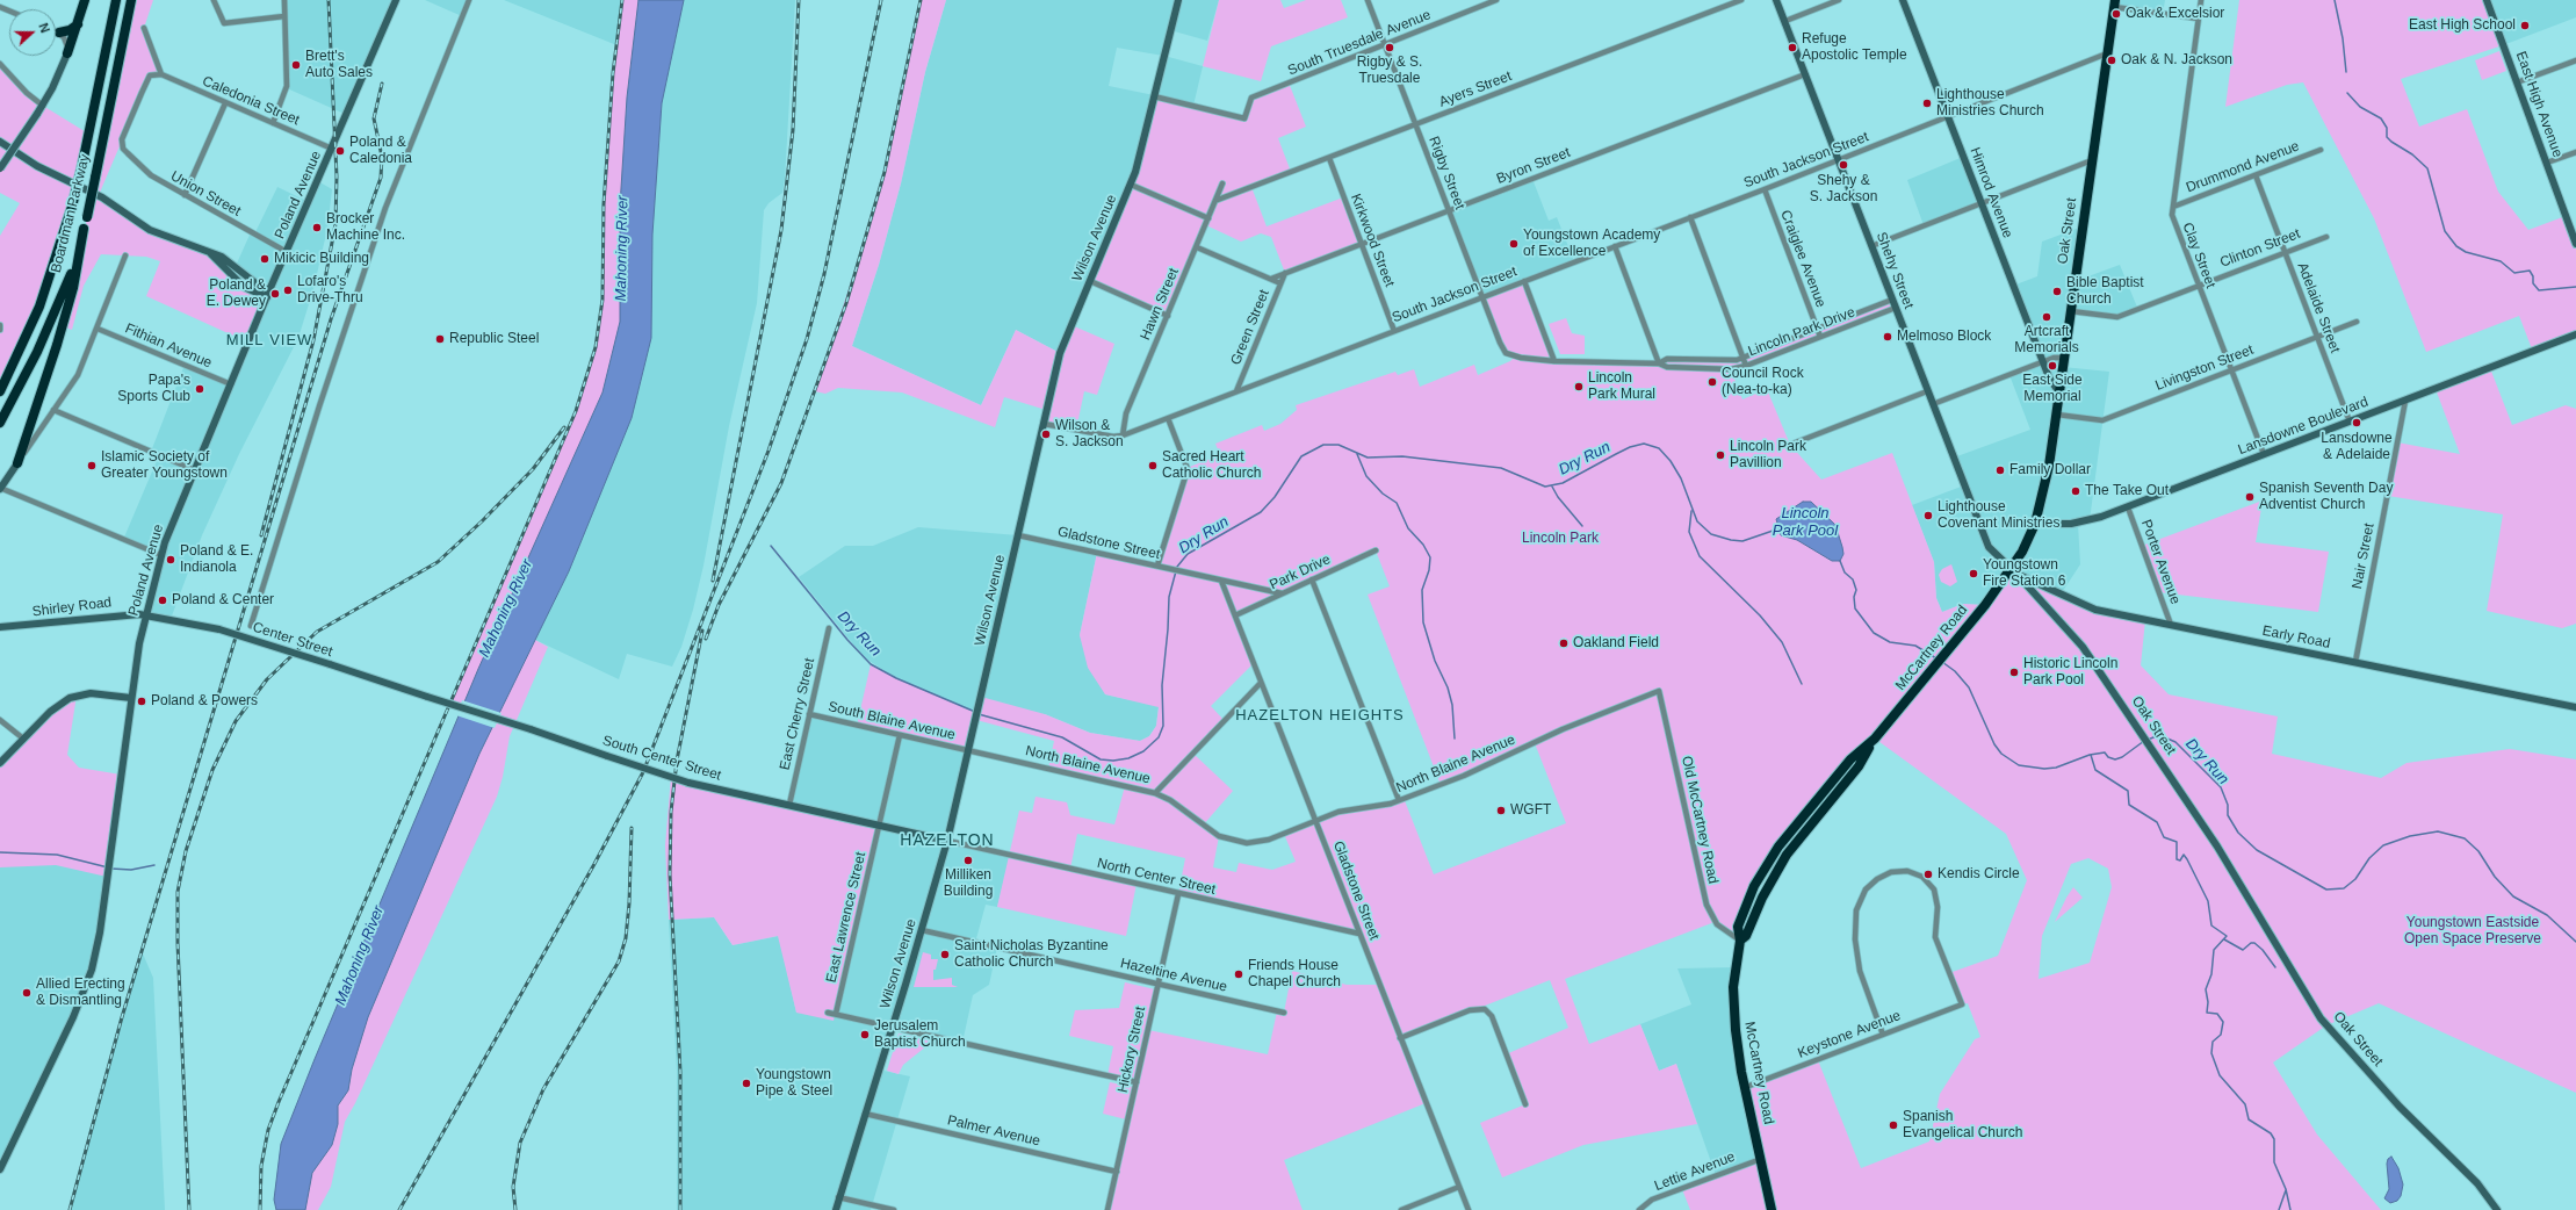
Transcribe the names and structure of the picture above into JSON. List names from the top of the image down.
{
  "streets": {
    "highway": ["Boardman Parkway", "Oak Street", "McCartney Road"],
    "street": [
      "South Truesdale Avenue",
      "Ayers Street",
      "Caledonia Street",
      "East High Avenue",
      "South Jackson Street",
      "Byron Street",
      "Drummond Avenue",
      "Rigby Street",
      "Himrod Avenue",
      "Union Street",
      "Poland Avenue",
      "Wilson Avenue",
      "Kirkwood Street",
      "Clinton Street",
      "Clay Street",
      "Craiglee Avenue",
      "Shehy Street",
      "Hawn Street",
      "Adelaide Street",
      "Green Street",
      "Lincoln Park Drive",
      "Fithian Avenue",
      "Livingston Street",
      "Lansdowne Boulevard",
      "Gladstone Street",
      "Nair Street",
      "Porter Avenue",
      "Park Drive",
      "Shirley Road",
      "Early Road",
      "Center Street",
      "East Cherry Street",
      "South Blaine Avenue",
      "South Center Street",
      "North Blaine Avenue",
      "Old McCartney Road",
      "North Center Street",
      "East Lawrence Street",
      "Hazeltine Avenue",
      "Keystone Avenue",
      "Hickory Street",
      "Palmer Avenue",
      "Lettie Avenue"
    ]
  },
  "crossings": [
    ["South Truesdale Avenue", "Rigby Street"],
    ["South Truesdale Avenue", "Wilson Avenue"],
    ["Ayers Street", "Rigby Street"],
    ["Ayers Street", "Kirkwood Street"],
    ["Ayers Street", "Hawn Street"],
    ["Caledonia Street", "Union Street"],
    ["Caledonia Street", "Poland Avenue"],
    ["South Jackson Street", "Rigby Street"],
    ["South Jackson Street", "Himrod Avenue"],
    ["South Jackson Street", "Oak Street"],
    ["South Jackson Street", "Wilson Avenue"],
    ["South Jackson Street", "Kirkwood Street"],
    ["South Jackson Street", "Craiglee Avenue"],
    ["South Jackson Street", "Shehy Street"],
    ["South Jackson Street", "Hawn Street"],
    ["South Jackson Street", "Green Street"],
    ["Byron Street", "Rigby Street"],
    ["Byron Street", "Kirkwood Street"],
    ["Byron Street", "Shehy Street"],
    ["Byron Street", "Green Street"],
    ["Drummond Avenue", "Clay Street"],
    ["Drummond Avenue", "Adelaide Street"],
    ["Rigby Street", "Lincoln Park Drive"],
    ["Himrod Avenue", "Oak Street"],
    ["Union Street", "Poland Avenue"],
    ["Poland Avenue", "Fithian Avenue"],
    ["Poland Avenue", "Shirley Road"],
    ["Poland Avenue", "Center Street"],
    ["Oak Street", "Clinton Street"],
    ["Oak Street", "Shehy Street"],
    ["Oak Street", "Livingston Street"],
    ["Oak Street", "Lansdowne Boulevard"],
    ["Oak Street", "Early Road"],
    ["Oak Street", "McCartney Road"],
    ["Wilson Avenue", "Gladstone Street"],
    ["Wilson Avenue", "South Blaine Avenue"],
    ["Wilson Avenue", "South Center Street"],
    ["Wilson Avenue", "North Blaine Avenue"],
    ["Wilson Avenue", "North Center Street"],
    ["Wilson Avenue", "Hazeltine Avenue"],
    ["Wilson Avenue", "Palmer Avenue"],
    ["Clinton Street", "Clay Street"],
    ["Clinton Street", "Adelaide Street"],
    ["Clay Street", "Livingston Street"],
    ["Clay Street", "Lansdowne Boulevard"],
    ["Craiglee Avenue", "Lincoln Park Drive"],
    ["Shehy Street", "Lincoln Park Drive"],
    ["Shehy Street", "Early Road"],
    ["Shehy Street", "McCartney Road"],
    ["Adelaide Street", "Livingston Street"],
    ["Adelaide Street", "Lansdowne Boulevard"],
    ["Lansdowne Boulevard", "Nair Street"],
    ["Lansdowne Boulevard", "Porter Avenue"],
    ["Gladstone Street", "Park Drive"],
    ["Gladstone Street", "North Blaine Avenue"],
    ["Gladstone Street", "North Center Street"],
    ["Nair Street", "Early Road"],
    ["Porter Avenue", "Early Road"],
    ["Shirley Road", "Center Street"],
    ["Early Road", "McCartney Road"],
    ["Center Street", "South Center Street"],
    ["McCartney Road", "Old McCartney Road"],
    ["McCartney Road", "Keystone Avenue"],
    ["McCartney Road", "Lettie Avenue"],
    ["East Cherry Street", "South Blaine Avenue"],
    ["East Cherry Street", "South Center Street"],
    ["South Blaine Avenue", "North Blaine Avenue"],
    ["South Blaine Avenue", "East Lawrence Street"],
    ["South Center Street", "North Center Street"],
    ["South Center Street", "East Lawrence Street"],
    ["North Blaine Avenue", "Old McCartney Road"],
    ["North Center Street", "Hickory Street"],
    ["Hazeltine Avenue", "Hickory Street"],
    ["Hickory Street", "Palmer Avenue"]
  ],
  "districts": ["MILL VIEW", "HAZELTON HEIGHTS", "HAZELTON"],
  "water": ["Mahoning River", "Dry Run", "Lincoln Park Pool"],
  "parks": ["Lincoln Park", "Youngstown Eastside Open Space Preserve"],
  "places": [
    "Oak & Excelsior",
    "East High School",
    "Rigby & S. Truesdale",
    "Refuge Apostolic Temple",
    "Oak & N. Jackson",
    "Brett's Auto Sales",
    "Lighthouse Ministries Church",
    "Poland & Caledonia",
    "Shehy & S. Jackson",
    "Brocker Machine Inc.",
    "Youngstown Academy of Excellence",
    "Mikicic Building",
    "Lofaro's Drive-Thru",
    "Bible Baptist Church",
    "Poland & E. Dewey",
    "Artcraft Memorials",
    "Melmoso Block",
    "Republic Steel",
    "East Side Memorial",
    "Council Rock (Nea-to-ka)",
    "Lincoln Park Mural",
    "Papa's Sports Club",
    "Lansdowne & Adelaide",
    "Wilson & S. Jackson",
    "Lincoln Park Pavillion",
    "Islamic Society of Greater Youngstown",
    "Sacred Heart Catholic Church",
    "Family Dollar",
    "The Take Out",
    "Spanish Seventh Day Adventist Church",
    "Lighthouse Covenant Ministries",
    "Poland & E. Indianola",
    "Youngstown Fire Station 6",
    "Poland & Center",
    "Oakland Field",
    "Historic Lincoln Park Pool",
    "Poland & Powers",
    "WGFT",
    "Milliken Building",
    "Kendis Circle",
    "Saint Nicholas Byzantine Catholic Church",
    "Friends House Chapel Church",
    "Allied Erecting & Dismantling",
    "Jerusalem Baptist Church",
    "Youngstown Pipe & Steel",
    "Spanish Evangelical Church"
  ],
  "north": "right"
}
